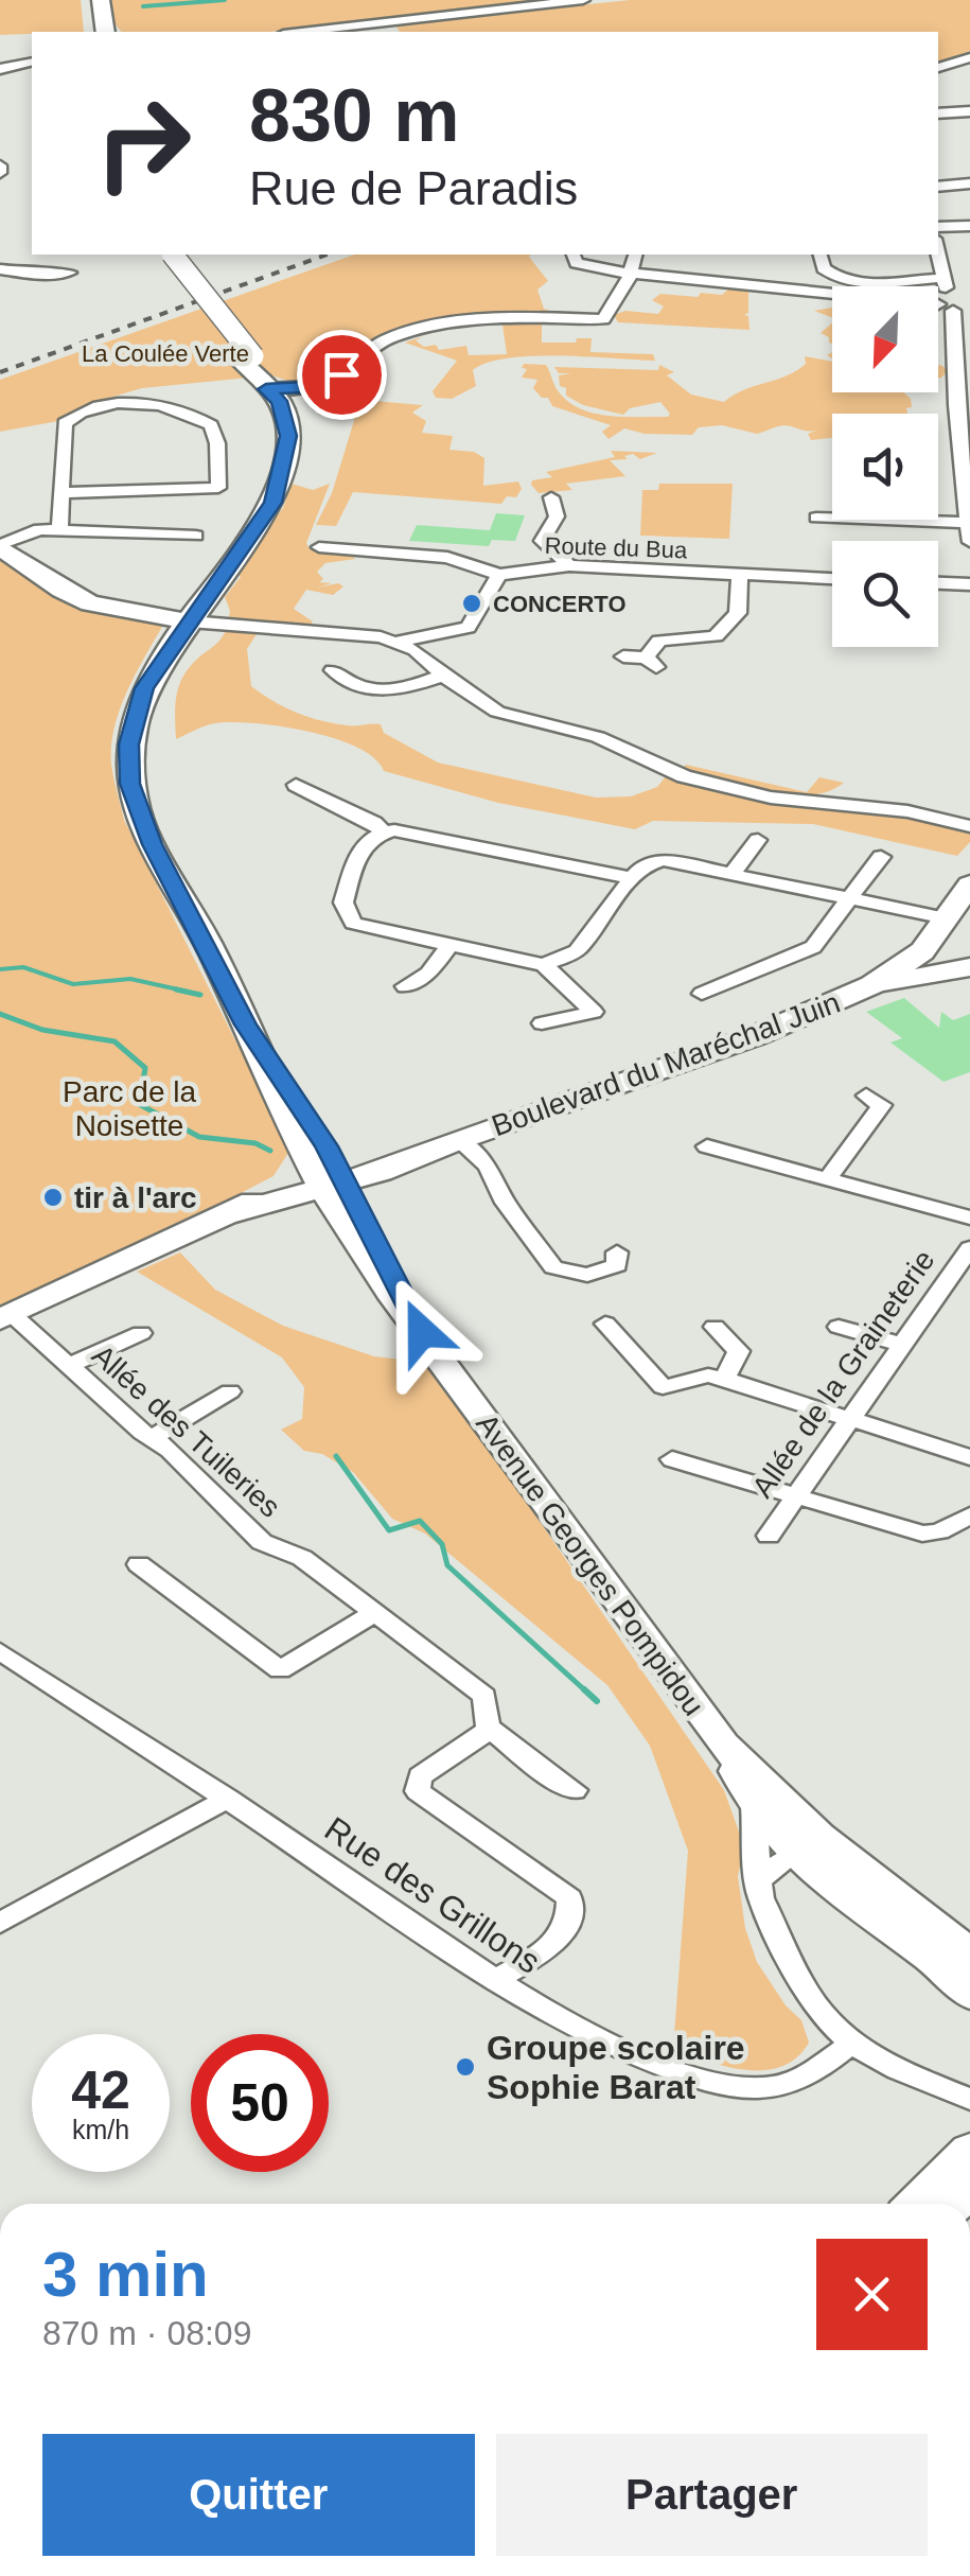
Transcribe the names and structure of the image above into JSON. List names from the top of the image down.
{
  "streets": {
    "main road": ["Boulevard du Maréchal Juin", "Avenue Georges Pompidou"],
    "street": [
      "Route du Bua",
      "Allée de la Graineterie",
      "Allée des Tuileries",
      "Rue des Grillons"
    ]
  },
  "crossings": [
    ["Boulevard du Maréchal Juin", "Allée des Tuileries"],
    ["Boulevard du Maréchal Juin", "Avenue Georges Pompidou"]
  ],
  "parks": ["La Coulée Verte", "Parc de la Noisette"],
  "places": ["CONCERTO", "tir à l'arc", "Groupe scolaire Sophie Barat"],
  "north": "bottom left",
  "page": {
    "turn": ["830 m", "Rue de Paradis"],
    "speed": "42 km/h",
    "limit": "50",
    "heading": ["3 min", "870 m · 08:09"],
    "buttons": ["Quitter", "Partager"]
  }
}
